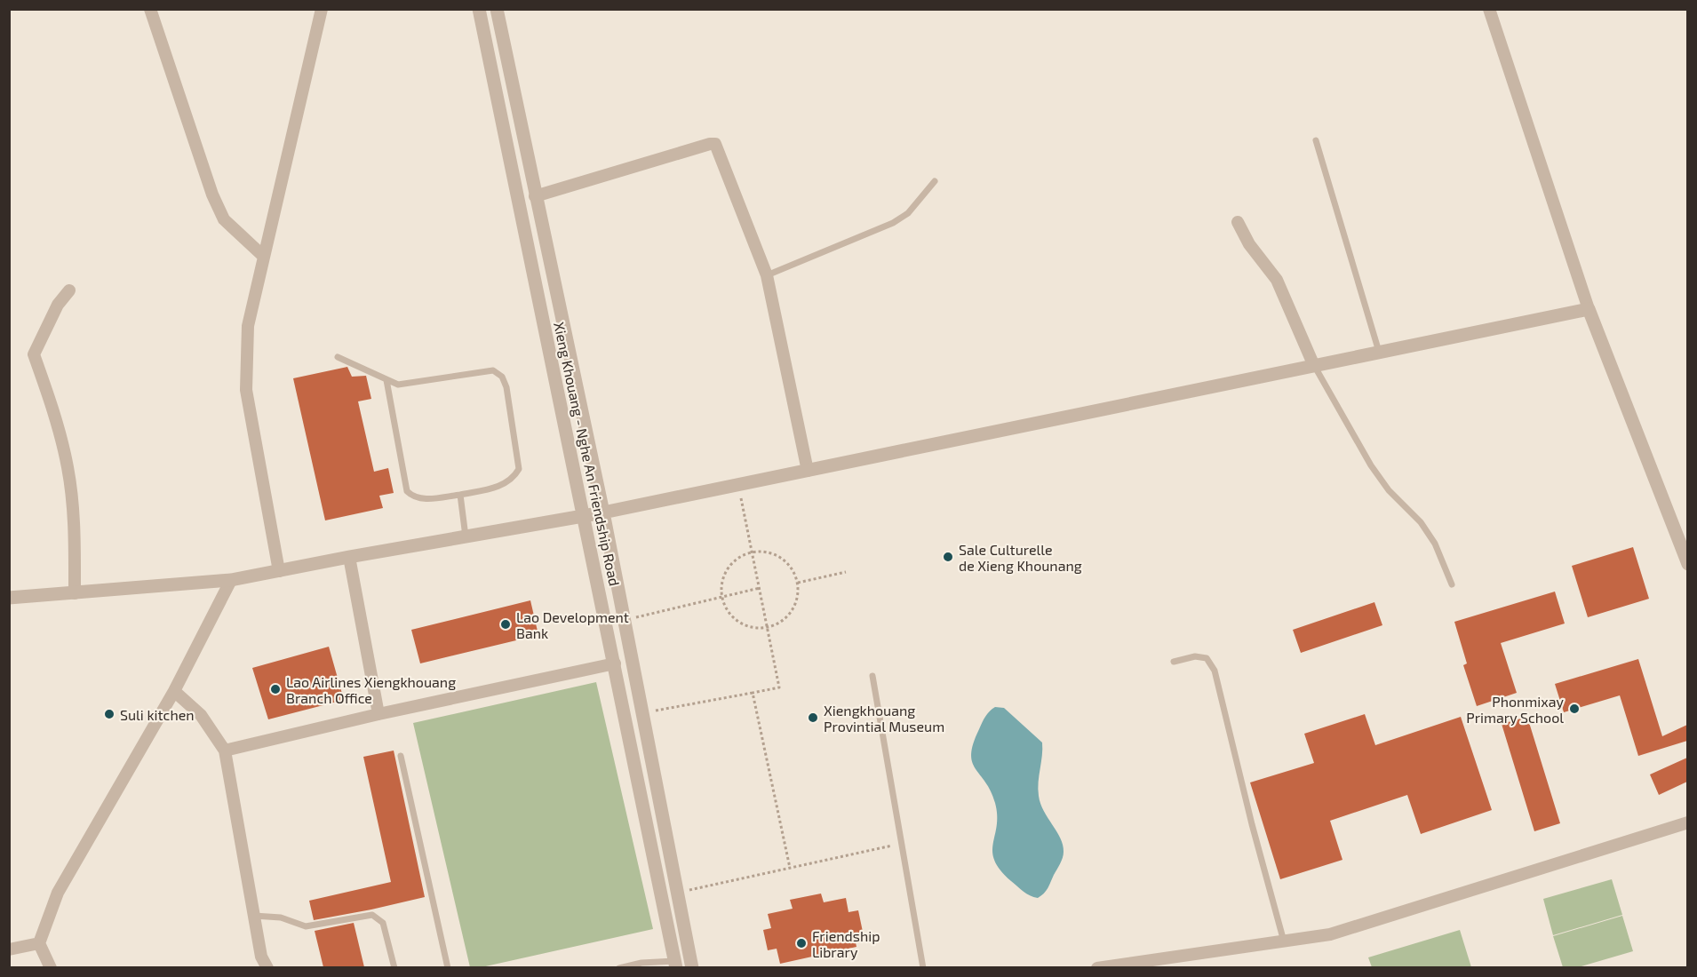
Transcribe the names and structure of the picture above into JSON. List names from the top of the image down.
{
  "streets": {
    "street": ["Xieng Khouang - Nghe An Friendship Road"]
  },
  "places": [
    "Sale Culturelle de Xieng Khounang",
    "Lao Development Bank",
    "Lao Airlines Xiengkhouang Branch Office",
    "Phonmixay Primary School",
    "Suli kitchen",
    "Xiengkhouang Provintial Museum",
    "Friendship Library"
  ]
}
